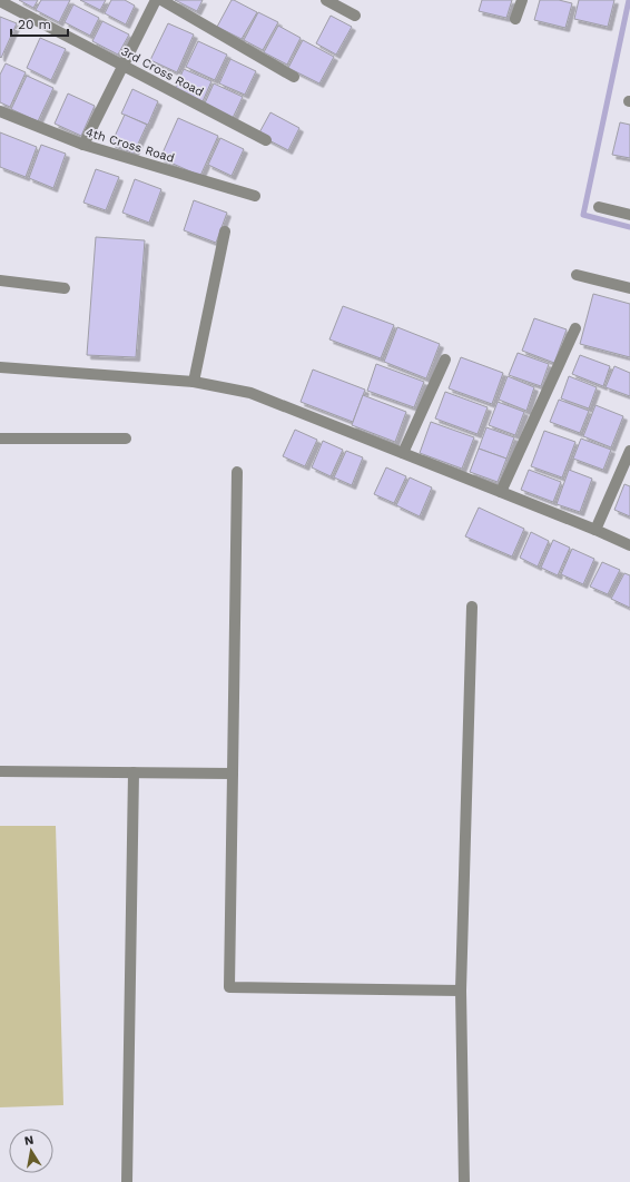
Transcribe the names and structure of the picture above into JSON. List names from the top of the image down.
{
  "streets": {
    "street": ["3rd Cross Road", "4th Cross Road"]
  },
  "scale_bar": "20 m",
  "north": "top"
}
